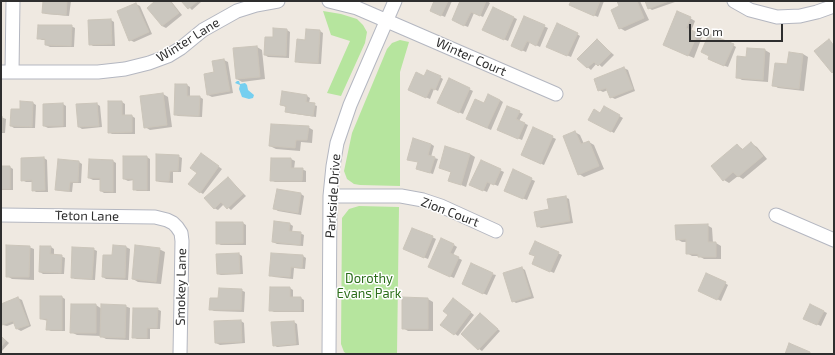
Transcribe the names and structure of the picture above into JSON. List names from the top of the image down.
{
  "streets": {
    "street": [
      "Winter Lane",
      "Winter Court",
      "Parkside Drive",
      "Zion Court",
      "Teton Lane",
      "Smokey Lane"
    ]
  },
  "crossings": [
    ["Winter Court", "Parkside Drive"],
    ["Parkside Drive", "Zion Court"],
    ["Teton Lane", "Smokey Lane"]
  ],
  "parks": ["Dorothy Evans Park"],
  "scale_bar": "50 m"
}
